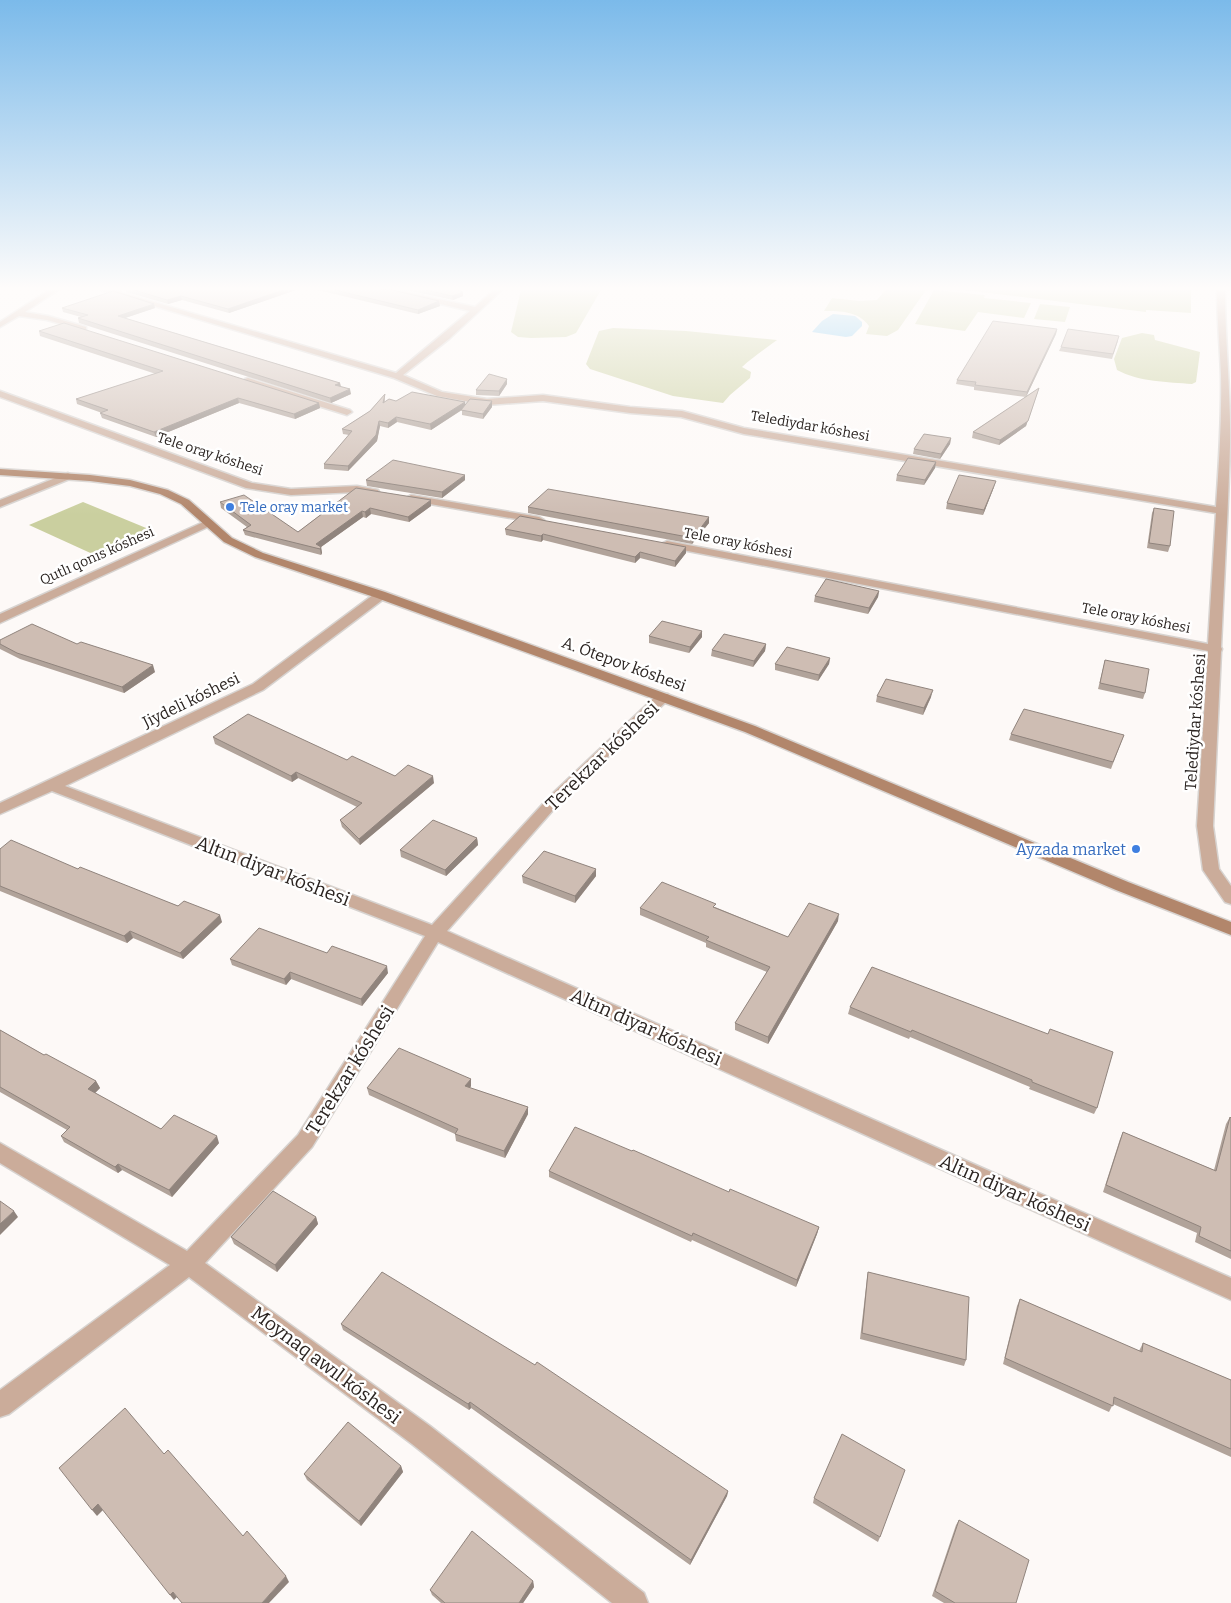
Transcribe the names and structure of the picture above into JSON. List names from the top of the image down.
{
  "streets": {
    "street": [
      "Telediydar kóshesi",
      "Tele oray kóshesi",
      "Qutlı qonıs kóshesi",
      "A. Ótepov kóshesi",
      "Jiydeli kóshesi",
      "Terekzar kóshesi",
      "Altın diyar kóshesi",
      "Moynaq awıl kóshesi"
    ]
  },
  "crossings": [
    ["Telediydar kóshesi", "Tele oray kóshesi"],
    ["Qutlı qonıs kóshesi", "A. Ótepov kóshesi"],
    ["A. Ótepov kóshesi", "Jiydeli kóshesi"],
    ["A. Ótepov kóshesi", "Terekzar kóshesi"],
    ["Jiydeli kóshesi", "Altın diyar kóshesi"],
    ["Terekzar kóshesi", "Altın diyar kóshesi"],
    ["Terekzar kóshesi", "Moynaq awıl kóshesi"]
  ],
  "places": ["Tele oray market", "Ayzada market"]
}
